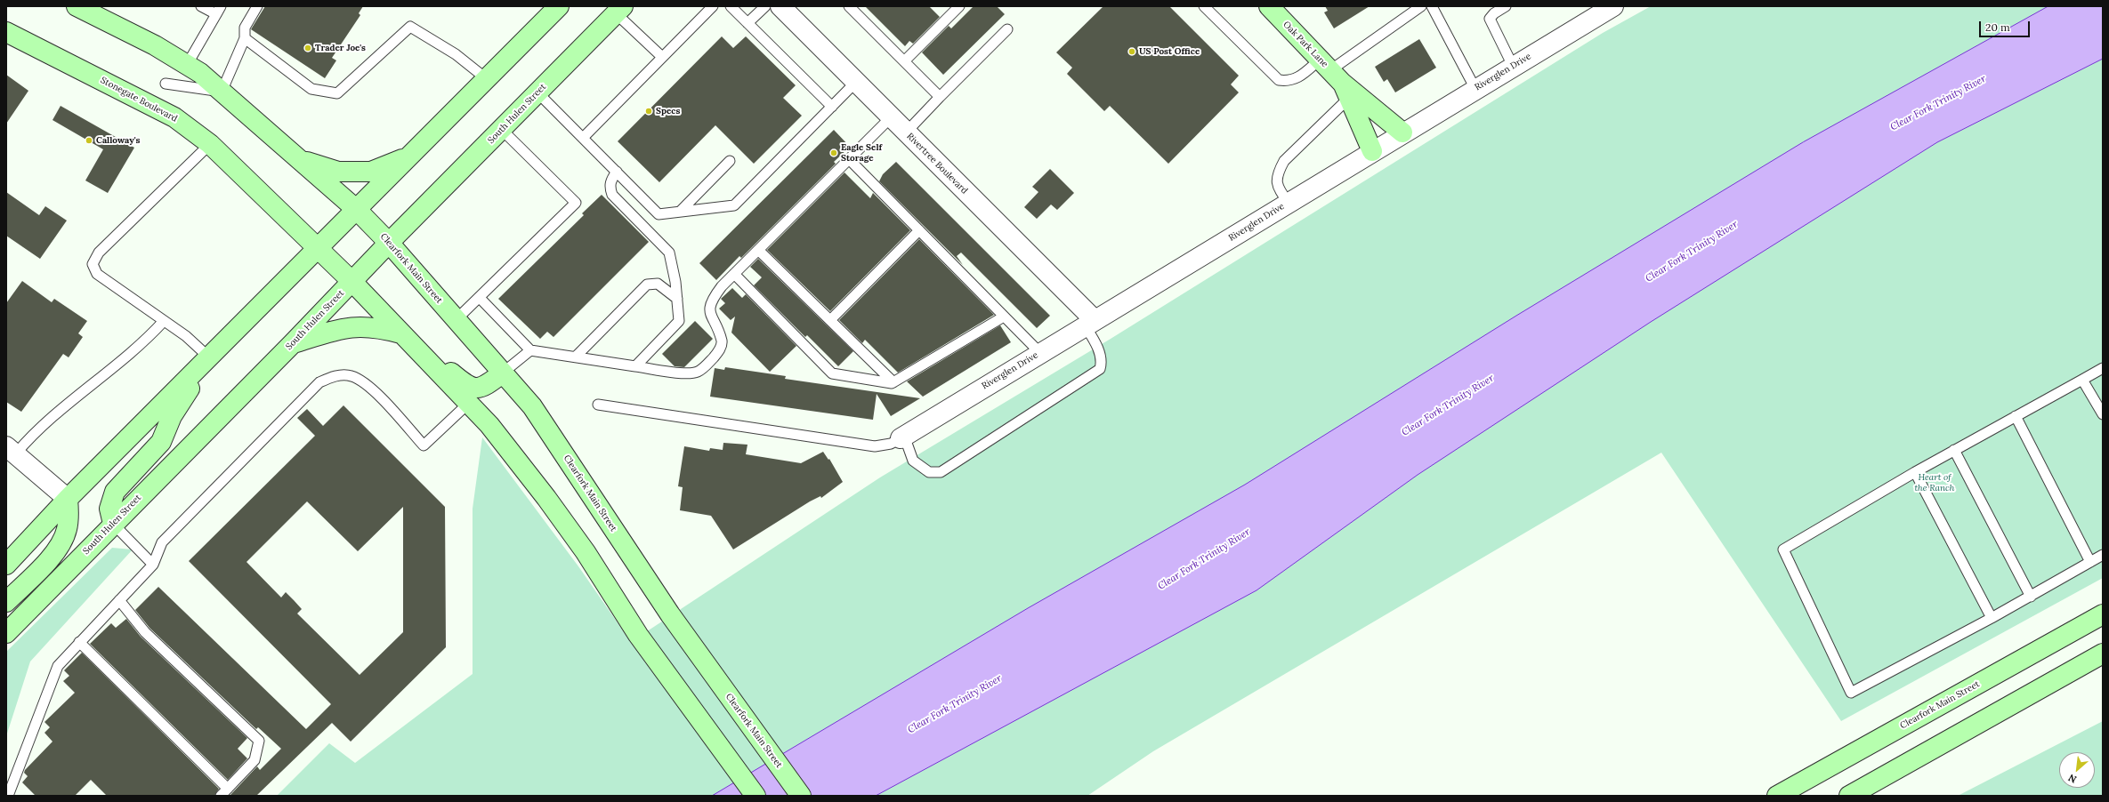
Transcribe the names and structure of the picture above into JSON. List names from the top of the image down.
{
  "streets": {
    "street": [
      "Oak Park Lane",
      "Riverglen Drive",
      "Stonegate Boulevard",
      "South Hulen Street",
      "Rivertree Boulevard",
      "Clearfork Main Street"
    ]
  },
  "crossings": [
    ["Oak Park Lane", "Riverglen Drive"],
    ["Riverglen Drive", "Rivertree Boulevard"],
    ["South Hulen Street", "Clearfork Main Street"]
  ],
  "water": ["Clear Fork Trinity River"],
  "parks": ["Heart of the Ranch"],
  "places": [
    "Trader Joe's",
    "US Post Office",
    "Specs",
    "Calloway's",
    "Eagle Self Storage"
  ],
  "scale_bar": "20 m",
  "north": "bottom left"
}
